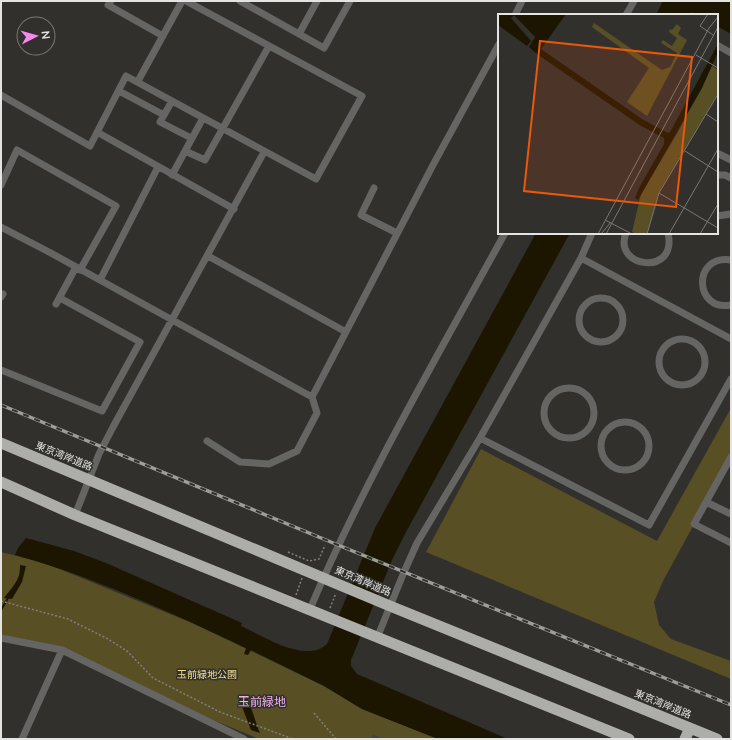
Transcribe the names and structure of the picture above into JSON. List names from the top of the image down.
{
  "streets": {
    "highway": ["東京湾岸道路"]
  },
  "districts": ["玉前緑地"],
  "parks": ["玉前緑地公園"],
  "north": "right"
}
